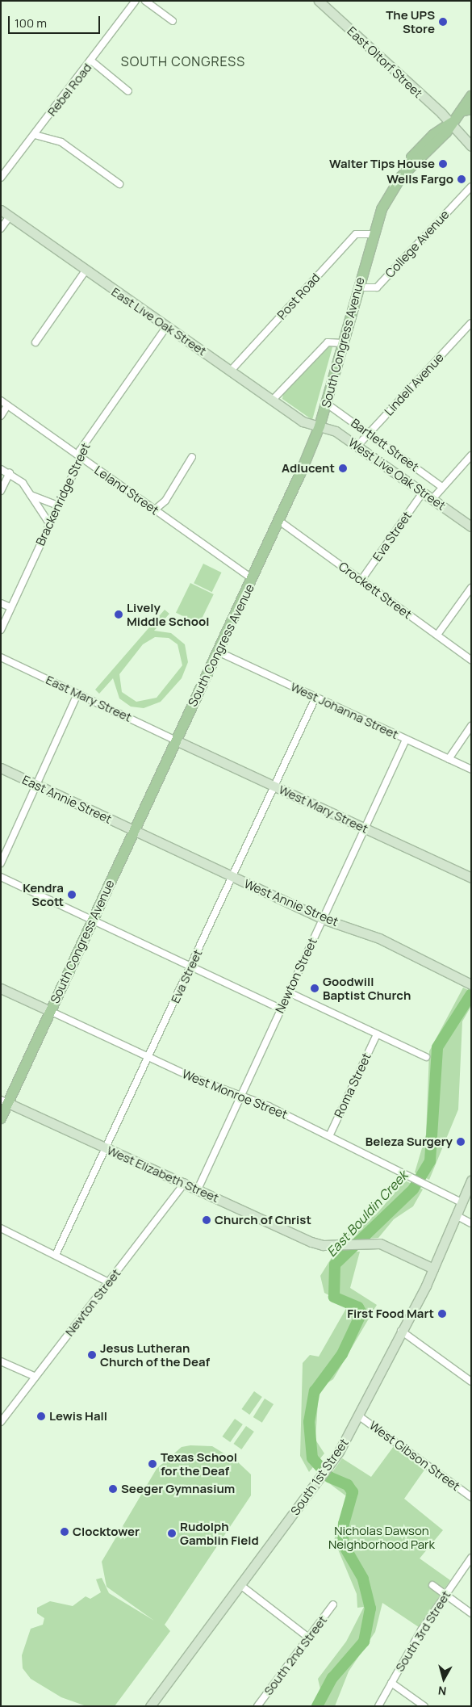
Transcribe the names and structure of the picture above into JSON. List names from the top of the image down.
{
  "streets": {
    "main road": ["South Congress Avenue"],
    "street": [
      "East Oltorf Street",
      "Rebel Road",
      "College Avenue",
      "Post Road",
      "East Live Oak Street",
      "Lindell Avenue",
      "Bartlett Street",
      "West Live Oak Street",
      "Leland Street",
      "Brackenridge Street",
      "Eva Street",
      "Crockett Street",
      "East Mary Street",
      "West Johanna Street",
      "East Annie Street",
      "West Mary Street",
      "West Annie Street",
      "Newton Street",
      "Roma Street",
      "West Monroe Street",
      "West Elizabeth Street",
      "West Gibson Street",
      "South 1st Street",
      "South 3rd Street",
      "South 2nd Street"
    ]
  },
  "crossings": [
    ["East Oltorf Street", "South Congress Avenue"],
    ["College Avenue", "South Congress Avenue"],
    ["Post Road", "East Live Oak Street"],
    ["Post Road", "South Congress Avenue"],
    ["East Live Oak Street", "South Congress Avenue"],
    ["East Live Oak Street", "West Live Oak Street"],
    ["East Live Oak Street", "Brackenridge Street"],
    ["South Congress Avenue", "Bartlett Street"],
    ["South Congress Avenue", "West Live Oak Street"],
    ["South Congress Avenue", "Leland Street"],
    ["South Congress Avenue", "Crockett Street"],
    ["South Congress Avenue", "East Mary Street"],
    ["South Congress Avenue", "West Johanna Street"],
    ["South Congress Avenue", "East Annie Street"],
    ["South Congress Avenue", "West Mary Street"],
    ["South Congress Avenue", "West Annie Street"],
    ["South Congress Avenue", "West Monroe Street"],
    ["South Congress Avenue", "West Elizabeth Street"],
    ["Lindell Avenue", "Bartlett Street"],
    ["Lindell Avenue", "West Live Oak Street"],
    ["West Live Oak Street", "Eva Street"],
    ["Leland Street", "Brackenridge Street"],
    ["Eva Street", "Crockett Street"],
    ["Eva Street", "West Johanna Street"],
    ["Eva Street", "West Mary Street"],
    ["Eva Street", "West Annie Street"],
    ["Eva Street", "West Monroe Street"],
    ["Eva Street", "West Elizabeth Street"],
    ["East Mary Street", "West Mary Street"],
    ["West Johanna Street", "Newton Street"],
    ["East Annie Street", "West Annie Street"],
    ["West Mary Street", "Newton Street"],
    ["West Annie Street", "Newton Street"],
    ["Newton Street", "West Monroe Street"],
    ["Newton Street", "West Elizabeth Street"],
    ["Roma Street", "West Monroe Street"],
    ["West Monroe Street", "South 1st Street"],
    ["West Elizabeth Street", "South 1st Street"],
    ["West Gibson Street", "South 1st Street"]
  ],
  "districts": ["SOUTH CONGRESS"],
  "water": ["East Bouldin Creek"],
  "parks": ["Nicholas Dawson Neighborhood Park"],
  "places": [
    "The UPS Store",
    "Walter Tips House",
    "Wells Fargo",
    "Adlucent",
    "Lively Middle School",
    "Kendra Scott",
    "Goodwill Baptist Church",
    "Beleza Surgery",
    "Church of Christ",
    "First Food Mart",
    "Jesus Lutheran Church of the Deaf",
    "Lewis Hall",
    "Texas School for the Deaf",
    "Seeger Gymnasium",
    "Clocktower",
    "Rudolph Gamblin Field"
  ],
  "scale_bar": "100 m",
  "north": "bottom"
}
